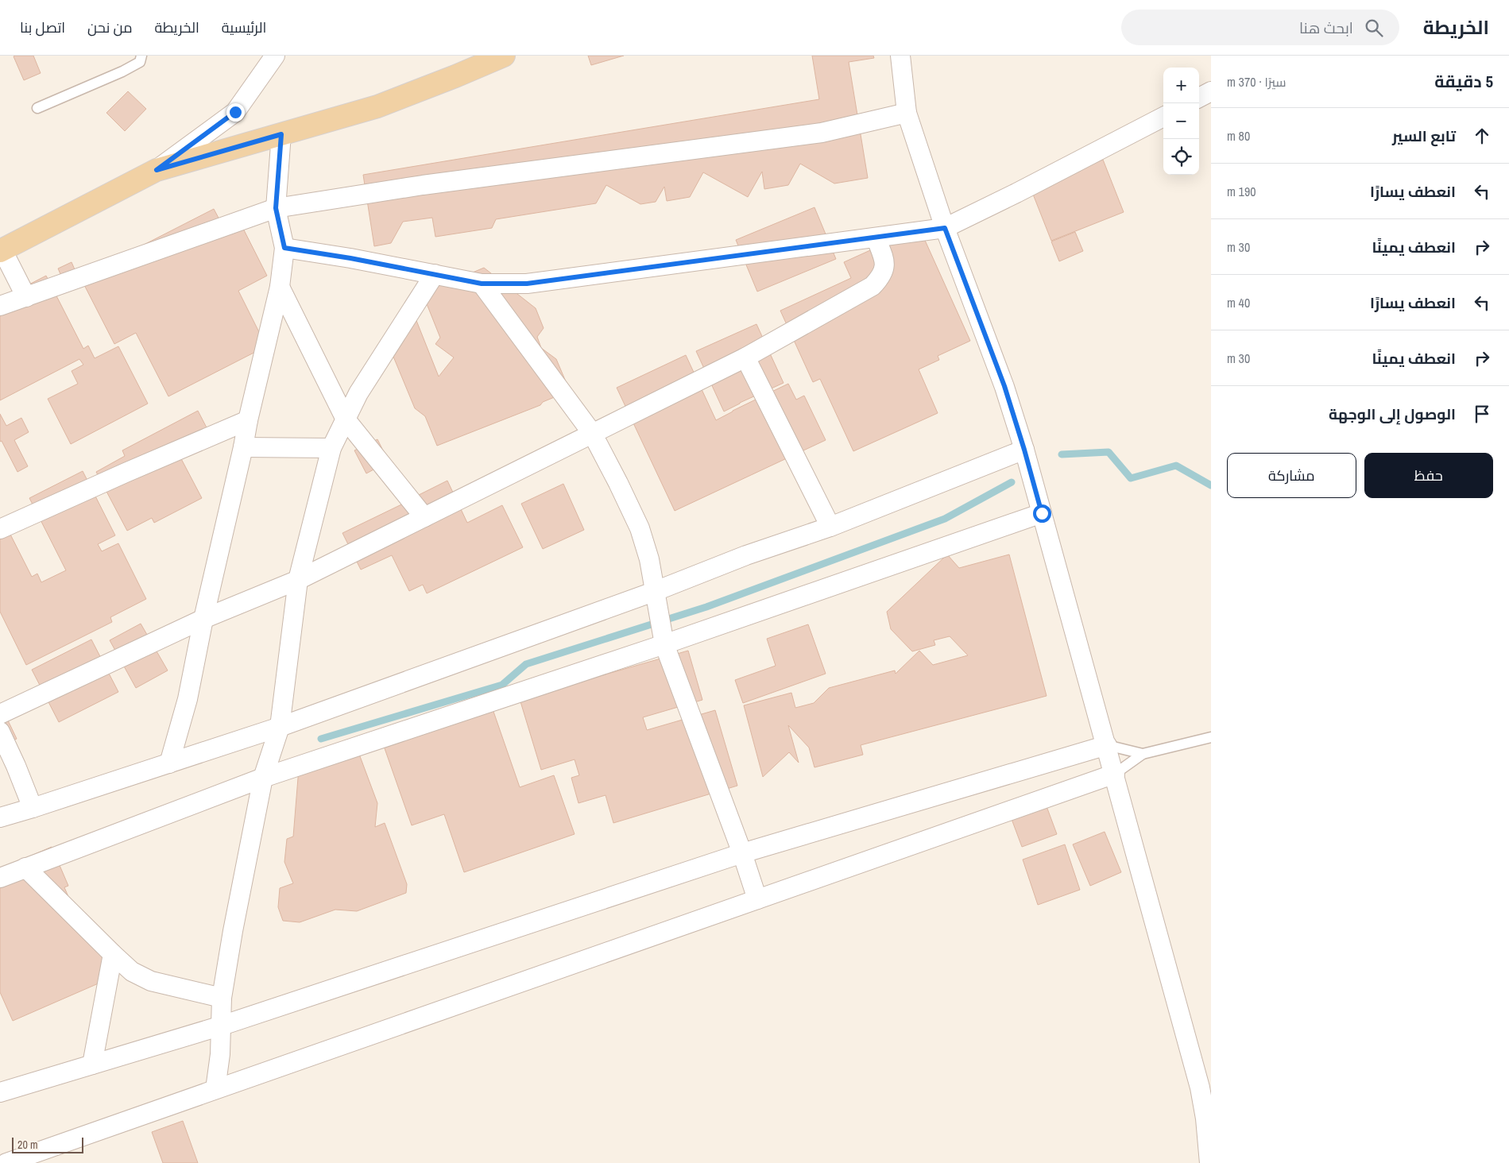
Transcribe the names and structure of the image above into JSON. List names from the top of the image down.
{
  "scale_bar": "20 m",
  "page": {
    "header": "الخريطة",
    "search": "ابحث هنا",
    "nav": [
      "الرئيسية",
      "الخريطة",
      "من نحن",
      "اتصل بنا"
    ],
    "heading": ["5 دقيقة", "سيرًا · 370 m"],
    "map_buttons": ["+", "−"],
    "list": [
      ["تابع السير", "80 m"],
      ["انعطف يسارًا", "190 m"],
      ["انعطف يمينًا", "30 m"],
      ["انعطف يسارًا", "40 m"],
      ["انعطف يمينًا", "30 m"],
      "الوصول إلى الوجهة"
    ],
    "buttons": ["حفظ", "مشاركة"],
    "scale": "20 m"
  }
}
